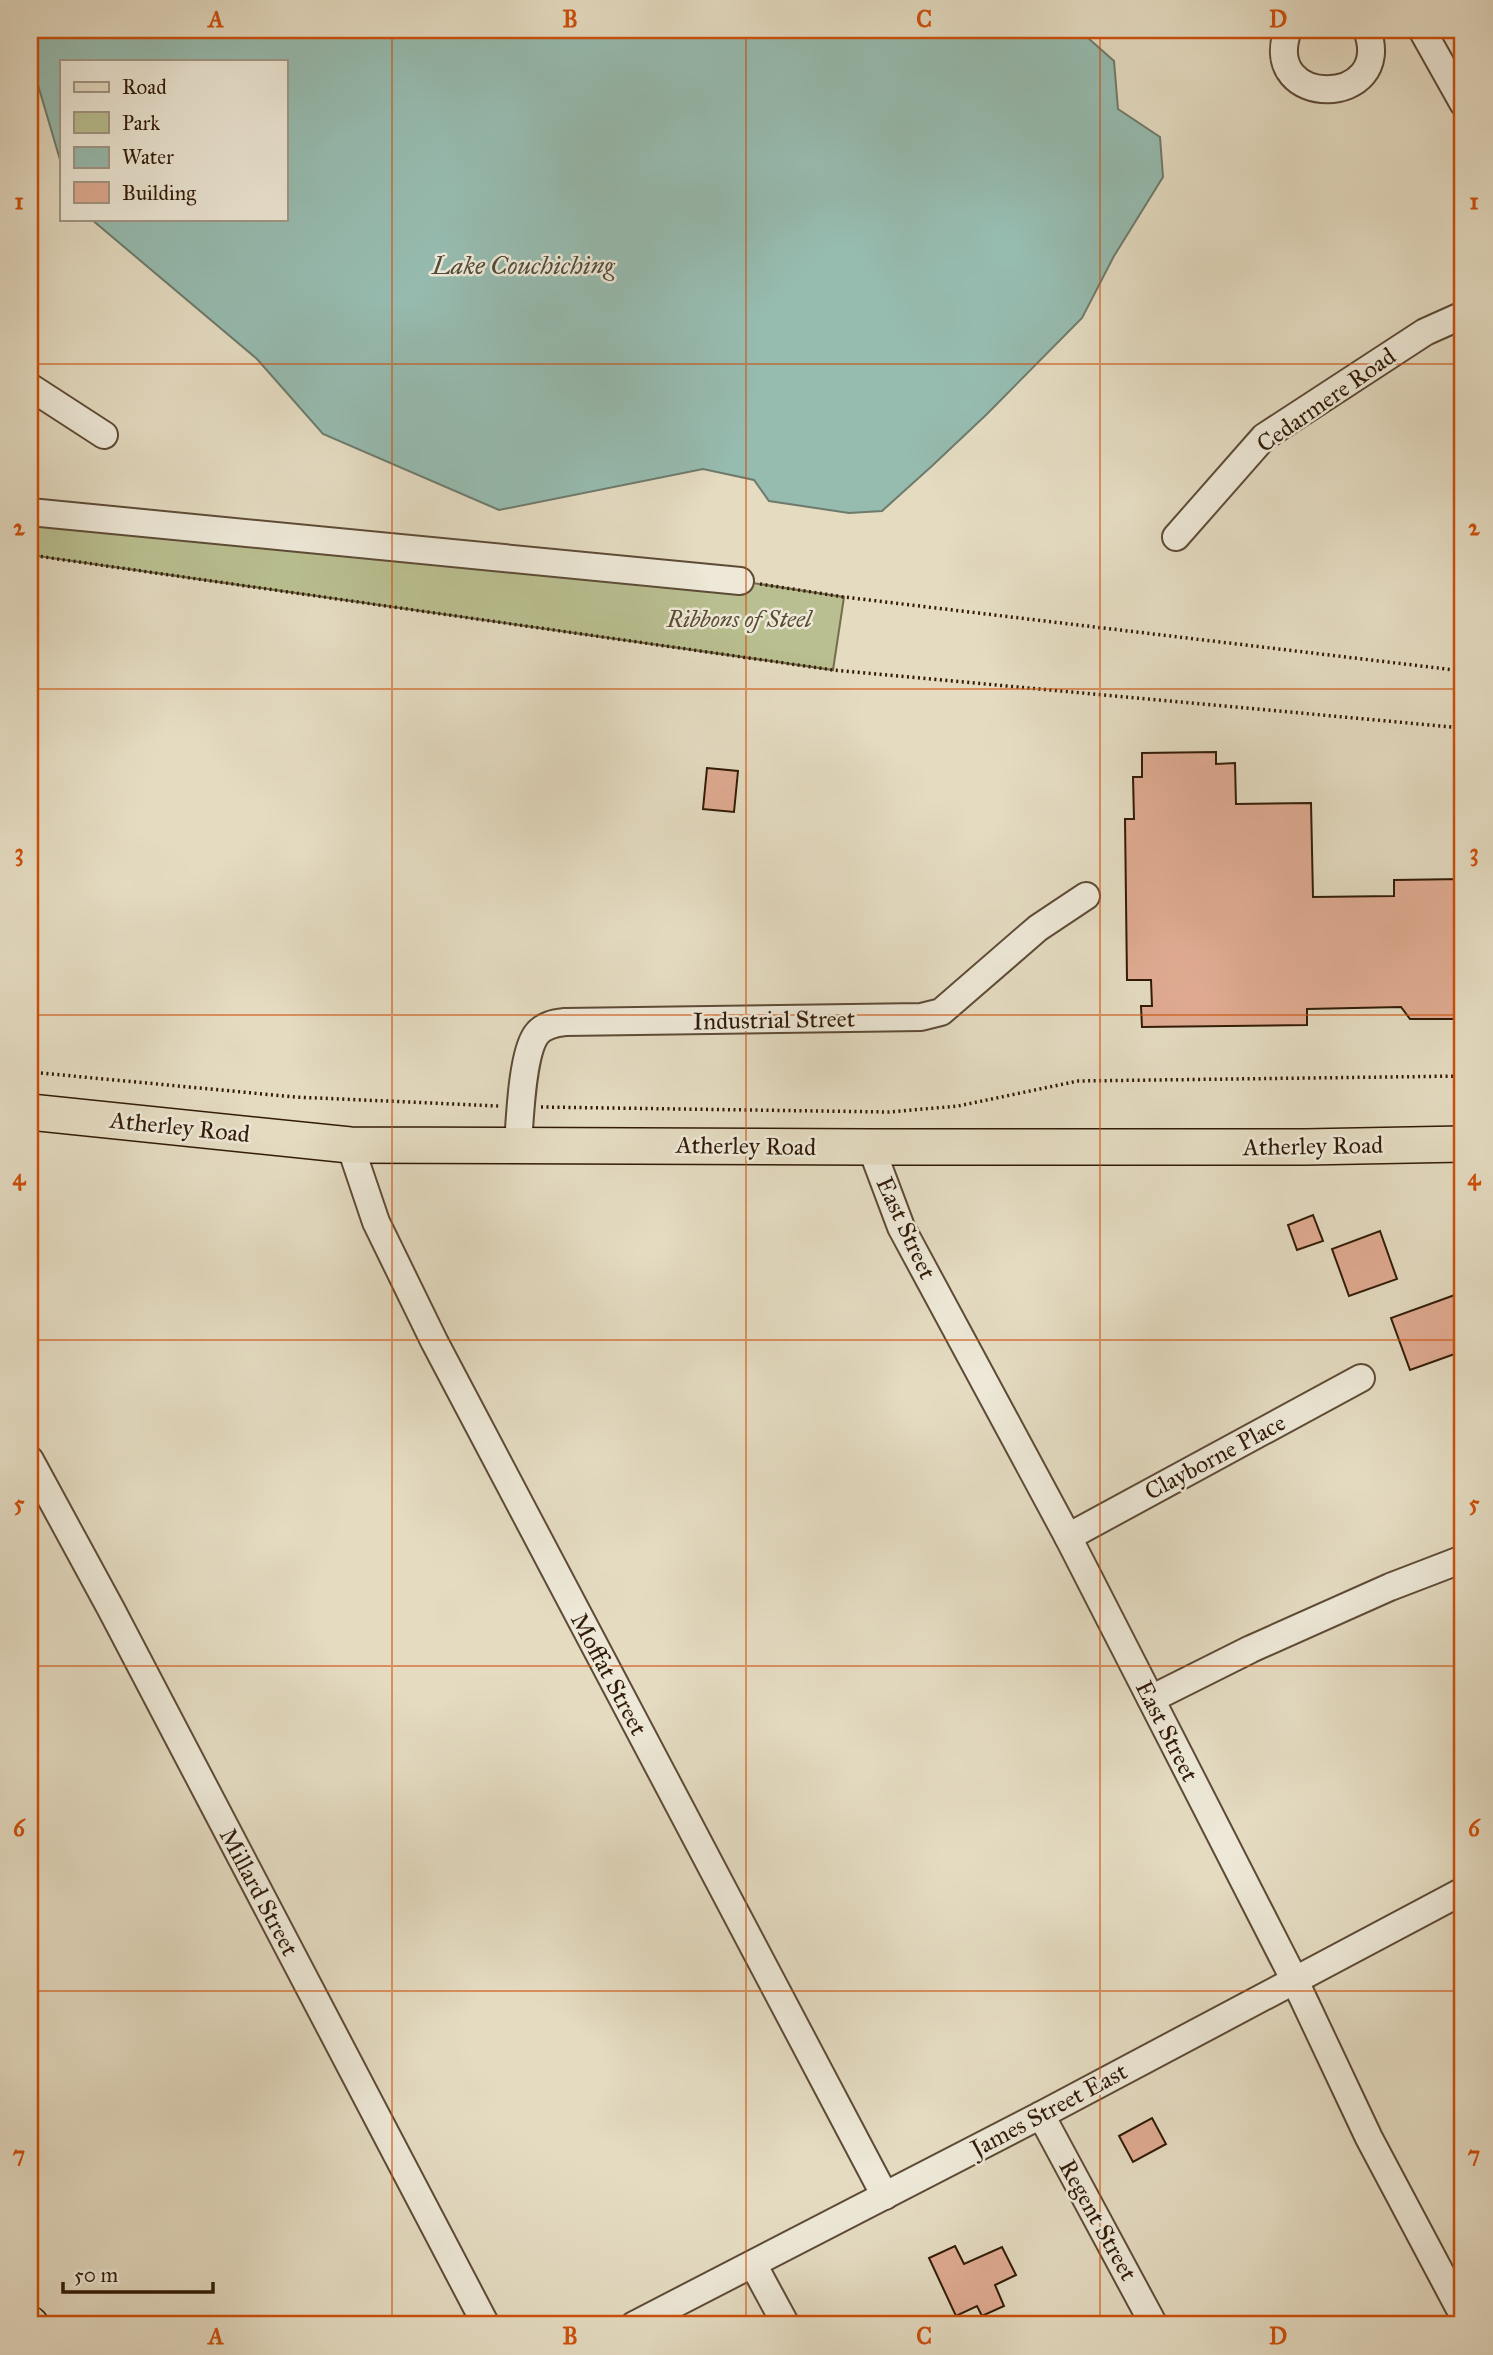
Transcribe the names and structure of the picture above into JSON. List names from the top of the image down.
{
  "streets": {
    "main road": ["Atherley Road"],
    "street": [
      "Cedarmere Road",
      "Industrial Street",
      "East Street",
      "Clayborne Place",
      "Moffat Street",
      "Millard Street",
      "James Street East",
      "Regent Street"
    ]
  },
  "crossings": [
    ["Industrial Street", "Atherley Road"],
    ["Atherley Road", "East Street"],
    ["Atherley Road", "Moffat Street"],
    ["East Street", "Clayborne Place"],
    ["East Street", "James Street East"],
    ["Moffat Street", "James Street East"],
    ["James Street East", "Regent Street"]
  ],
  "water": ["Lake Couchiching"],
  "parks": ["Ribbons of Steel"],
  "legend": [
    "Road",
    "Park",
    "Water",
    "Building"
  ],
  "scale_bar": "50 m",
  "grid": {
    "columns": [
      "A",
      "B",
      "C",
      "D"
    ],
    "rows": [
      "1",
      "2",
      "3",
      "4",
      "5",
      "6",
      "7"
    ]
  }
}
